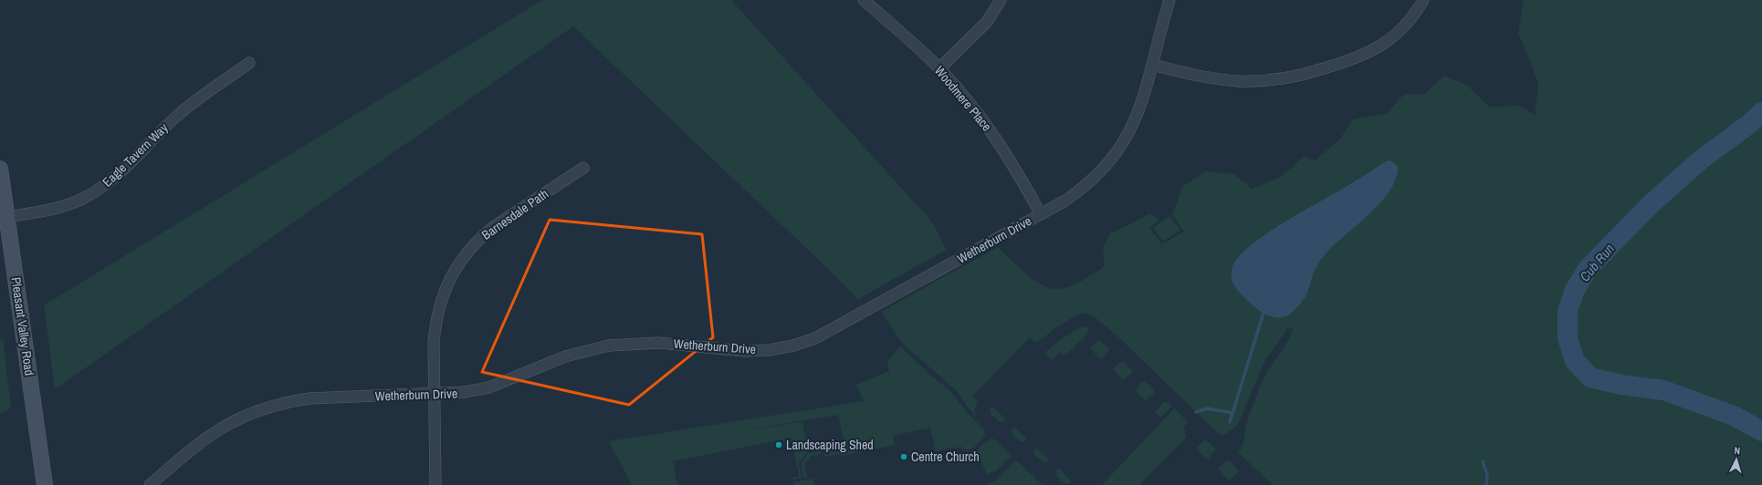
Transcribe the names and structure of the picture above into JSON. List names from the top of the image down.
{
  "streets": {
    "main road": ["Pleasant Valley Road"],
    "street": [
      "Woodmere Place",
      "Eagle Tavern Way",
      "Barnesdale Path",
      "Wetherburn Drive"
    ]
  },
  "crossings": [
    ["Woodmere Place", "Wetherburn Drive"],
    ["Eagle Tavern Way", "Pleasant Valley Road"],
    ["Barnesdale Path", "Wetherburn Drive"]
  ],
  "water": ["Cub Run"],
  "places": ["Landscaping Shed", "Centre Church"],
  "north": "top"
}
